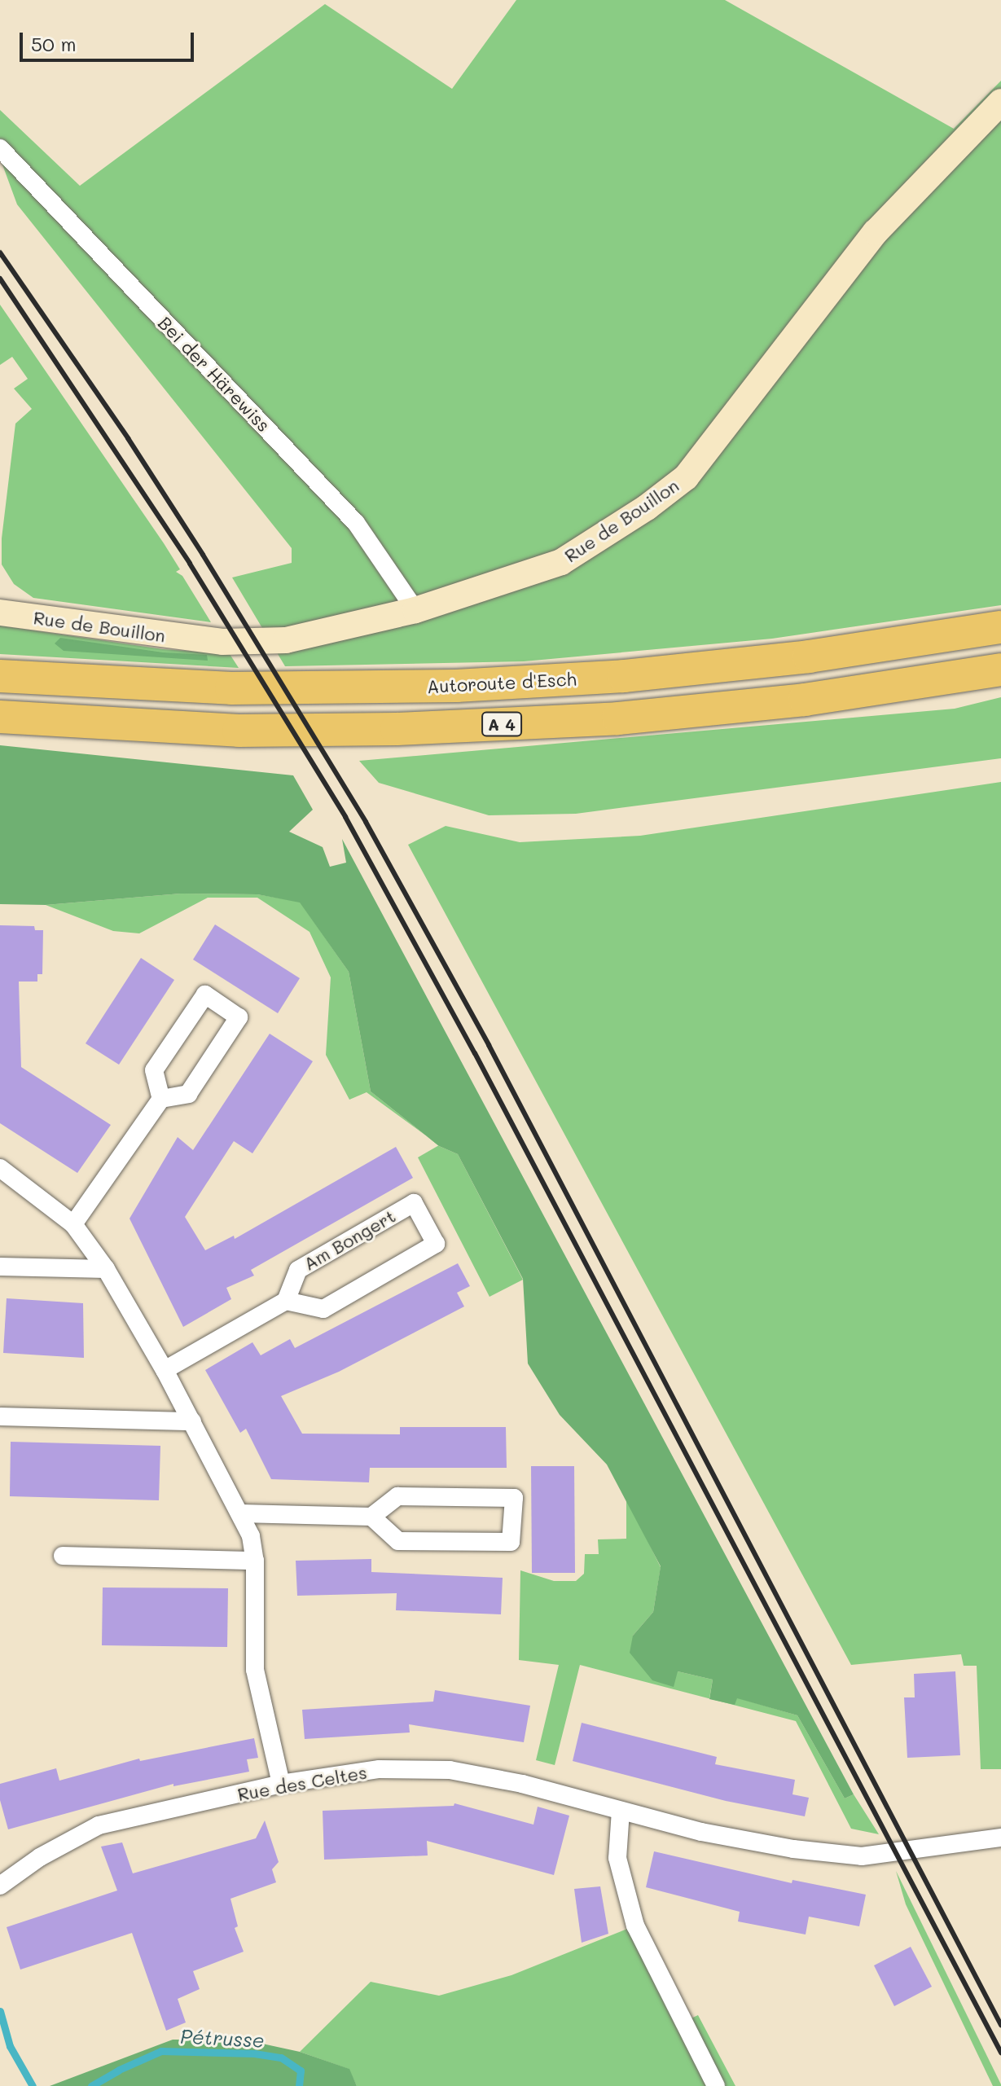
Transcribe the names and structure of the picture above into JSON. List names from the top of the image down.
{
  "streets": {
    "highway": ["Autoroute d'Esch", "A 4"],
    "street": [
      "Bei der Härewiss",
      "Rue de Bouillon",
      "Am Bongert",
      "Rue des Celtes"
    ]
  },
  "crossings": [
    ["Bei der Härewiss", "Rue de Bouillon"]
  ],
  "water": ["Pétrusse"],
  "scale_bar": "50 m"
}
